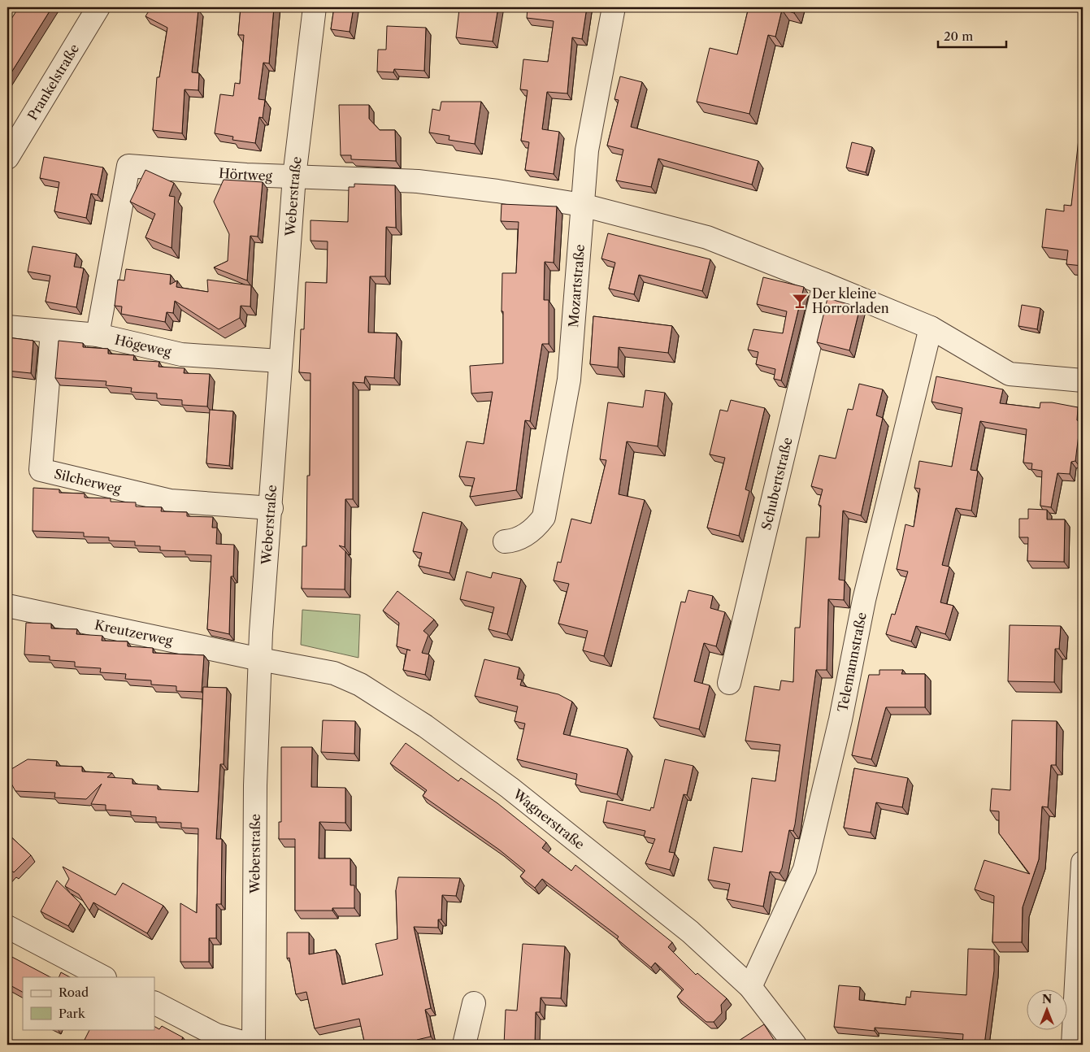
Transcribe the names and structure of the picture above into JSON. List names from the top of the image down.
{
  "streets": {
    "street": [
      "Prankelstraße",
      "Hörtweg",
      "Weberstraße",
      "Mozartstraße",
      "Högeweg",
      "Silcherweg",
      "Schubertstraße",
      "Kreutzerweg",
      "Telemannstraße",
      "Wagnerstraße"
    ]
  },
  "crossings": [
    ["Hörtweg", "Weberstraße"],
    ["Hörtweg", "Mozartstraße"],
    ["Hörtweg", "Högeweg"],
    ["Weberstraße", "Högeweg"],
    ["Weberstraße", "Silcherweg"],
    ["Weberstraße", "Kreutzerweg"],
    ["Weberstraße", "Wagnerstraße"],
    ["Högeweg", "Silcherweg"],
    ["Kreutzerweg", "Wagnerstraße"],
    ["Telemannstraße", "Wagnerstraße"]
  ],
  "places": {
    "bar": ["Der kleine Horrorladen"]
  },
  "legend": ["Road", "Park"],
  "scale_bar": "20 m",
  "north": "top"
}
